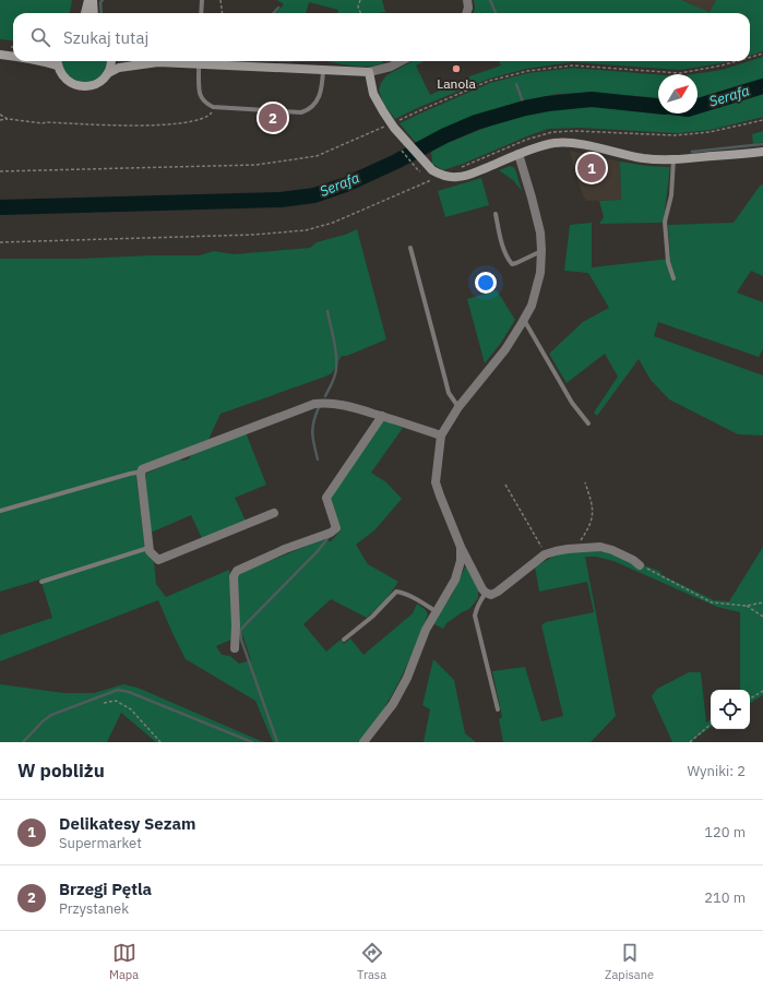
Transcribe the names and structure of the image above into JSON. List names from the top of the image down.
{
  "water": ["Serafa"],
  "places": ["Lanola"],
  "north": "top right",
  "page": {
    "search": "Szukaj tutaj",
    "pins": ["2", "1"],
    "heading": ["W pobliżu", "Wyniki: 2"],
    "list": [
      {
        "mark": "1",
        "name": "Delikatesy Sezam",
        "note": "Supermarket",
        "value": "120 m"
      },
      {
        "mark": "2",
        "name": "Brzegi Pętla",
        "note": "Przystanek",
        "value": "210 m"
      }
    ],
    "nav": ["Mapa", "Trasa", "Zapisane"]
  }
}
